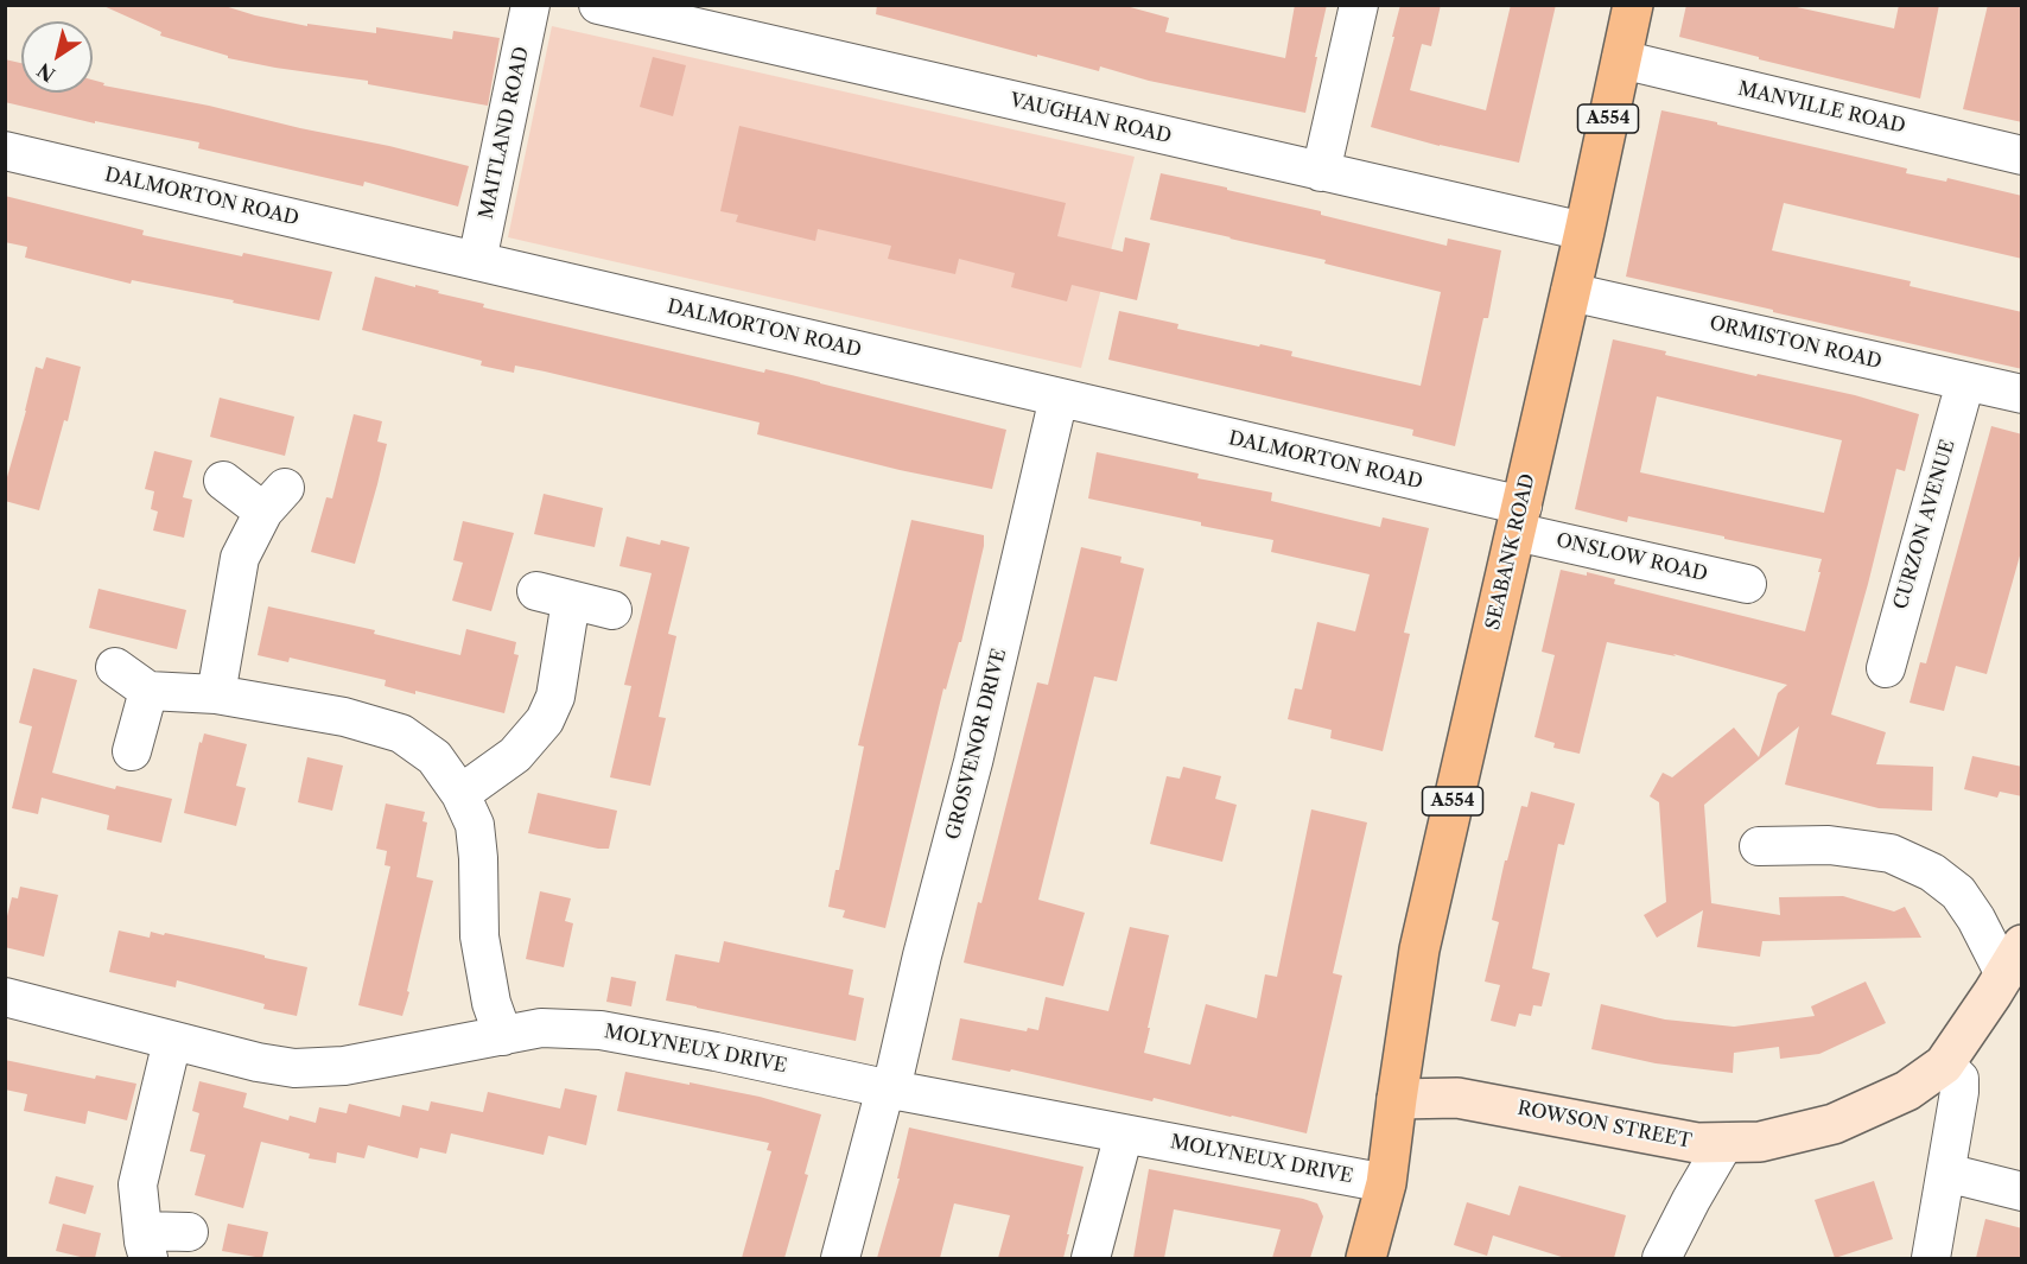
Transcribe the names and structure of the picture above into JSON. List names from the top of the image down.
{
  "streets": {
    "main road": ["A554", "SEABANK ROAD", "ROWSON STREET"],
    "street": [
      "MANVILLE ROAD",
      "VAUGHAN ROAD",
      "MAITLAND ROAD",
      "DALMORTON ROAD",
      "ORMISTON ROAD",
      "CURZON AVENUE",
      "ONSLOW ROAD",
      "GROSVENOR DRIVE",
      "MOLYNEUX DRIVE"
    ]
  },
  "crossings": [
    ["MANVILLE ROAD", "SEABANK ROAD"],
    ["VAUGHAN ROAD", "SEABANK ROAD"],
    ["A554", "SEABANK ROAD"],
    ["A554", "MOLYNEUX DRIVE"],
    ["A554", "ROWSON STREET"],
    ["MAITLAND ROAD", "DALMORTON ROAD"],
    ["DALMORTON ROAD", "SEABANK ROAD"],
    ["DALMORTON ROAD", "ONSLOW ROAD"],
    ["DALMORTON ROAD", "GROSVENOR DRIVE"],
    ["ORMISTON ROAD", "CURZON AVENUE"],
    ["ORMISTON ROAD", "SEABANK ROAD"],
    ["SEABANK ROAD", "ONSLOW ROAD"],
    ["SEABANK ROAD", "ROWSON STREET"],
    ["GROSVENOR DRIVE", "MOLYNEUX DRIVE"]
  ],
  "north": "bottom left"
}
